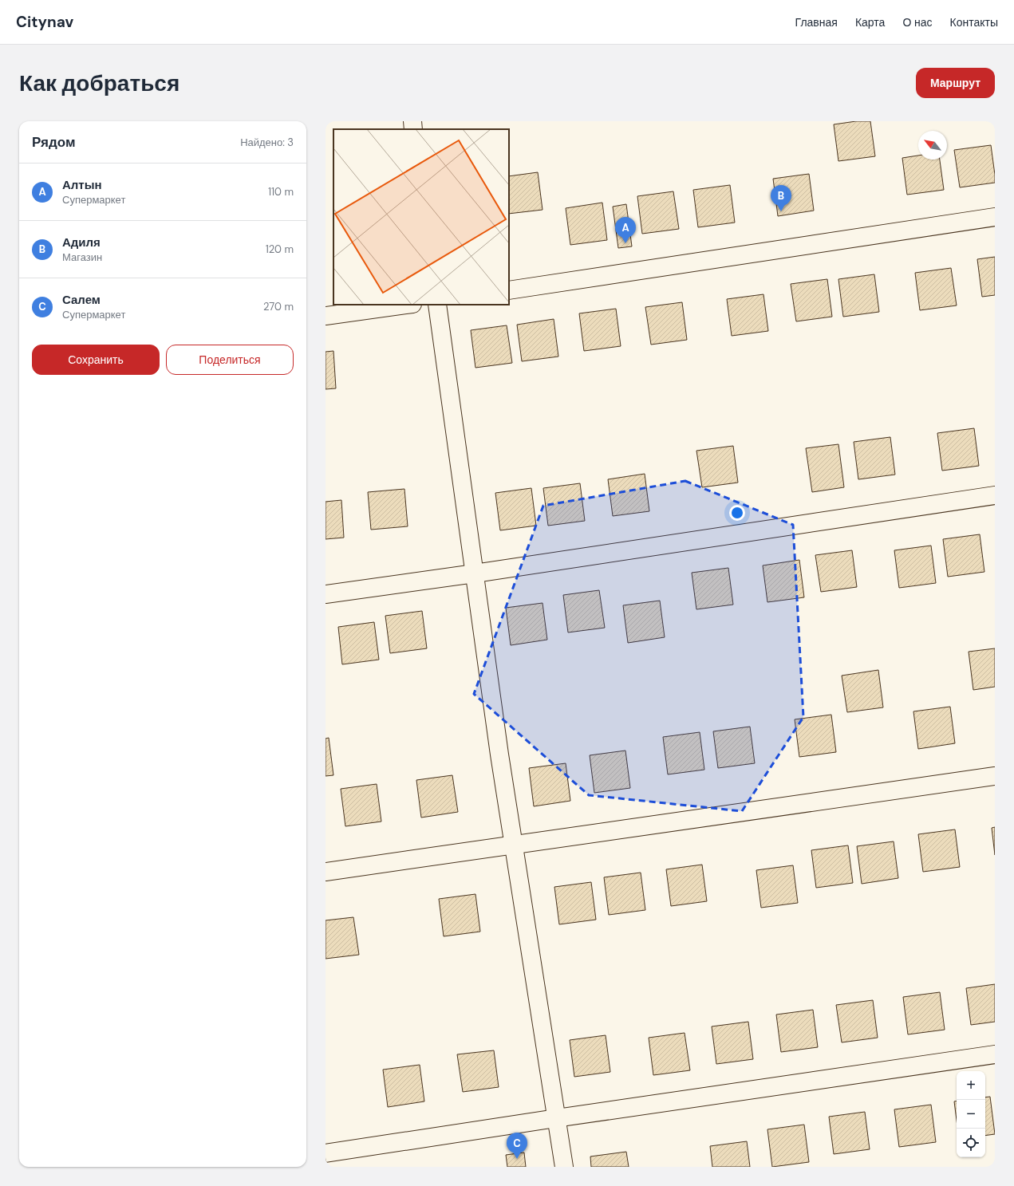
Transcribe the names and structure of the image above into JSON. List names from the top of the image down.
{
  "north": "top left",
  "page": {
    "header": "Citynav",
    "nav": [
      "Главная",
      "Карта",
      "О нас",
      "Контакты"
    ],
    "buttons": [
      "Маршрут",
      ["Сохранить", "Поделиться"]
    ],
    "title": "Как добраться",
    "heading": ["Рядом", "Найдено: 3"],
    "list": [
      {
        "mark": "A",
        "name": "Алтын",
        "note": "Супермаркет",
        "value": "110 m"
      },
      {
        "mark": "B",
        "name": "Адиля",
        "note": "Магазин",
        "value": "120 m"
      },
      {
        "mark": "C",
        "name": "Салем",
        "note": "Супермаркет",
        "value": "270 m"
      }
    ],
    "pins": ["B", "A", "C"],
    "map_buttons": ["+", "−"]
  }
}
